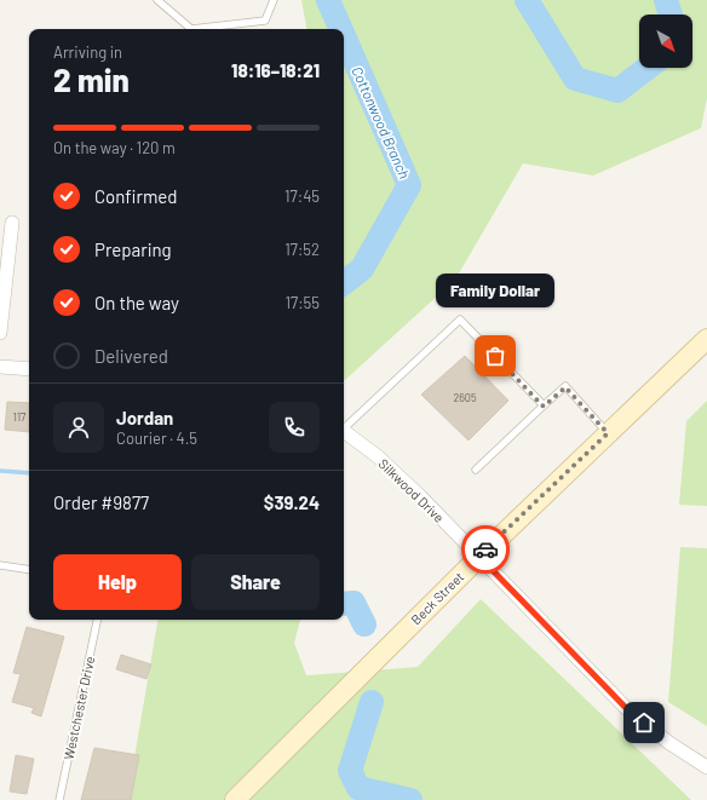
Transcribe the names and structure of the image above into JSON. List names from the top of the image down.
{
  "streets": {
    "street": ["Silkwood Drive", "Beck Street"],
    "lane": ["Westchester Drive"]
  },
  "crossings": [
    ["Silkwood Drive", "Beck Street"]
  ],
  "water": ["Cottonwood Branch"],
  "places": ["Family Dollar"],
  "house_numbers": ["2605", "117"],
  "north": "bottom right",
  "page": {
    "heading": ["2 min", "Arriving in", "18:16–18:21"],
    "panel": [
      "Jordan",
      "Courier · 4.5",
      "Order #9877",
      "$39.24"
    ],
    "bar": "On the way · 120 m",
    "list": [
      ["Confirmed", "17:45"],
      ["Preparing", "17:52"],
      ["On the way", "17:55"],
      "Delivered"
    ],
    "bubble": "Family Dollar",
    "buttons": ["Help", "Share"]
  }
}
